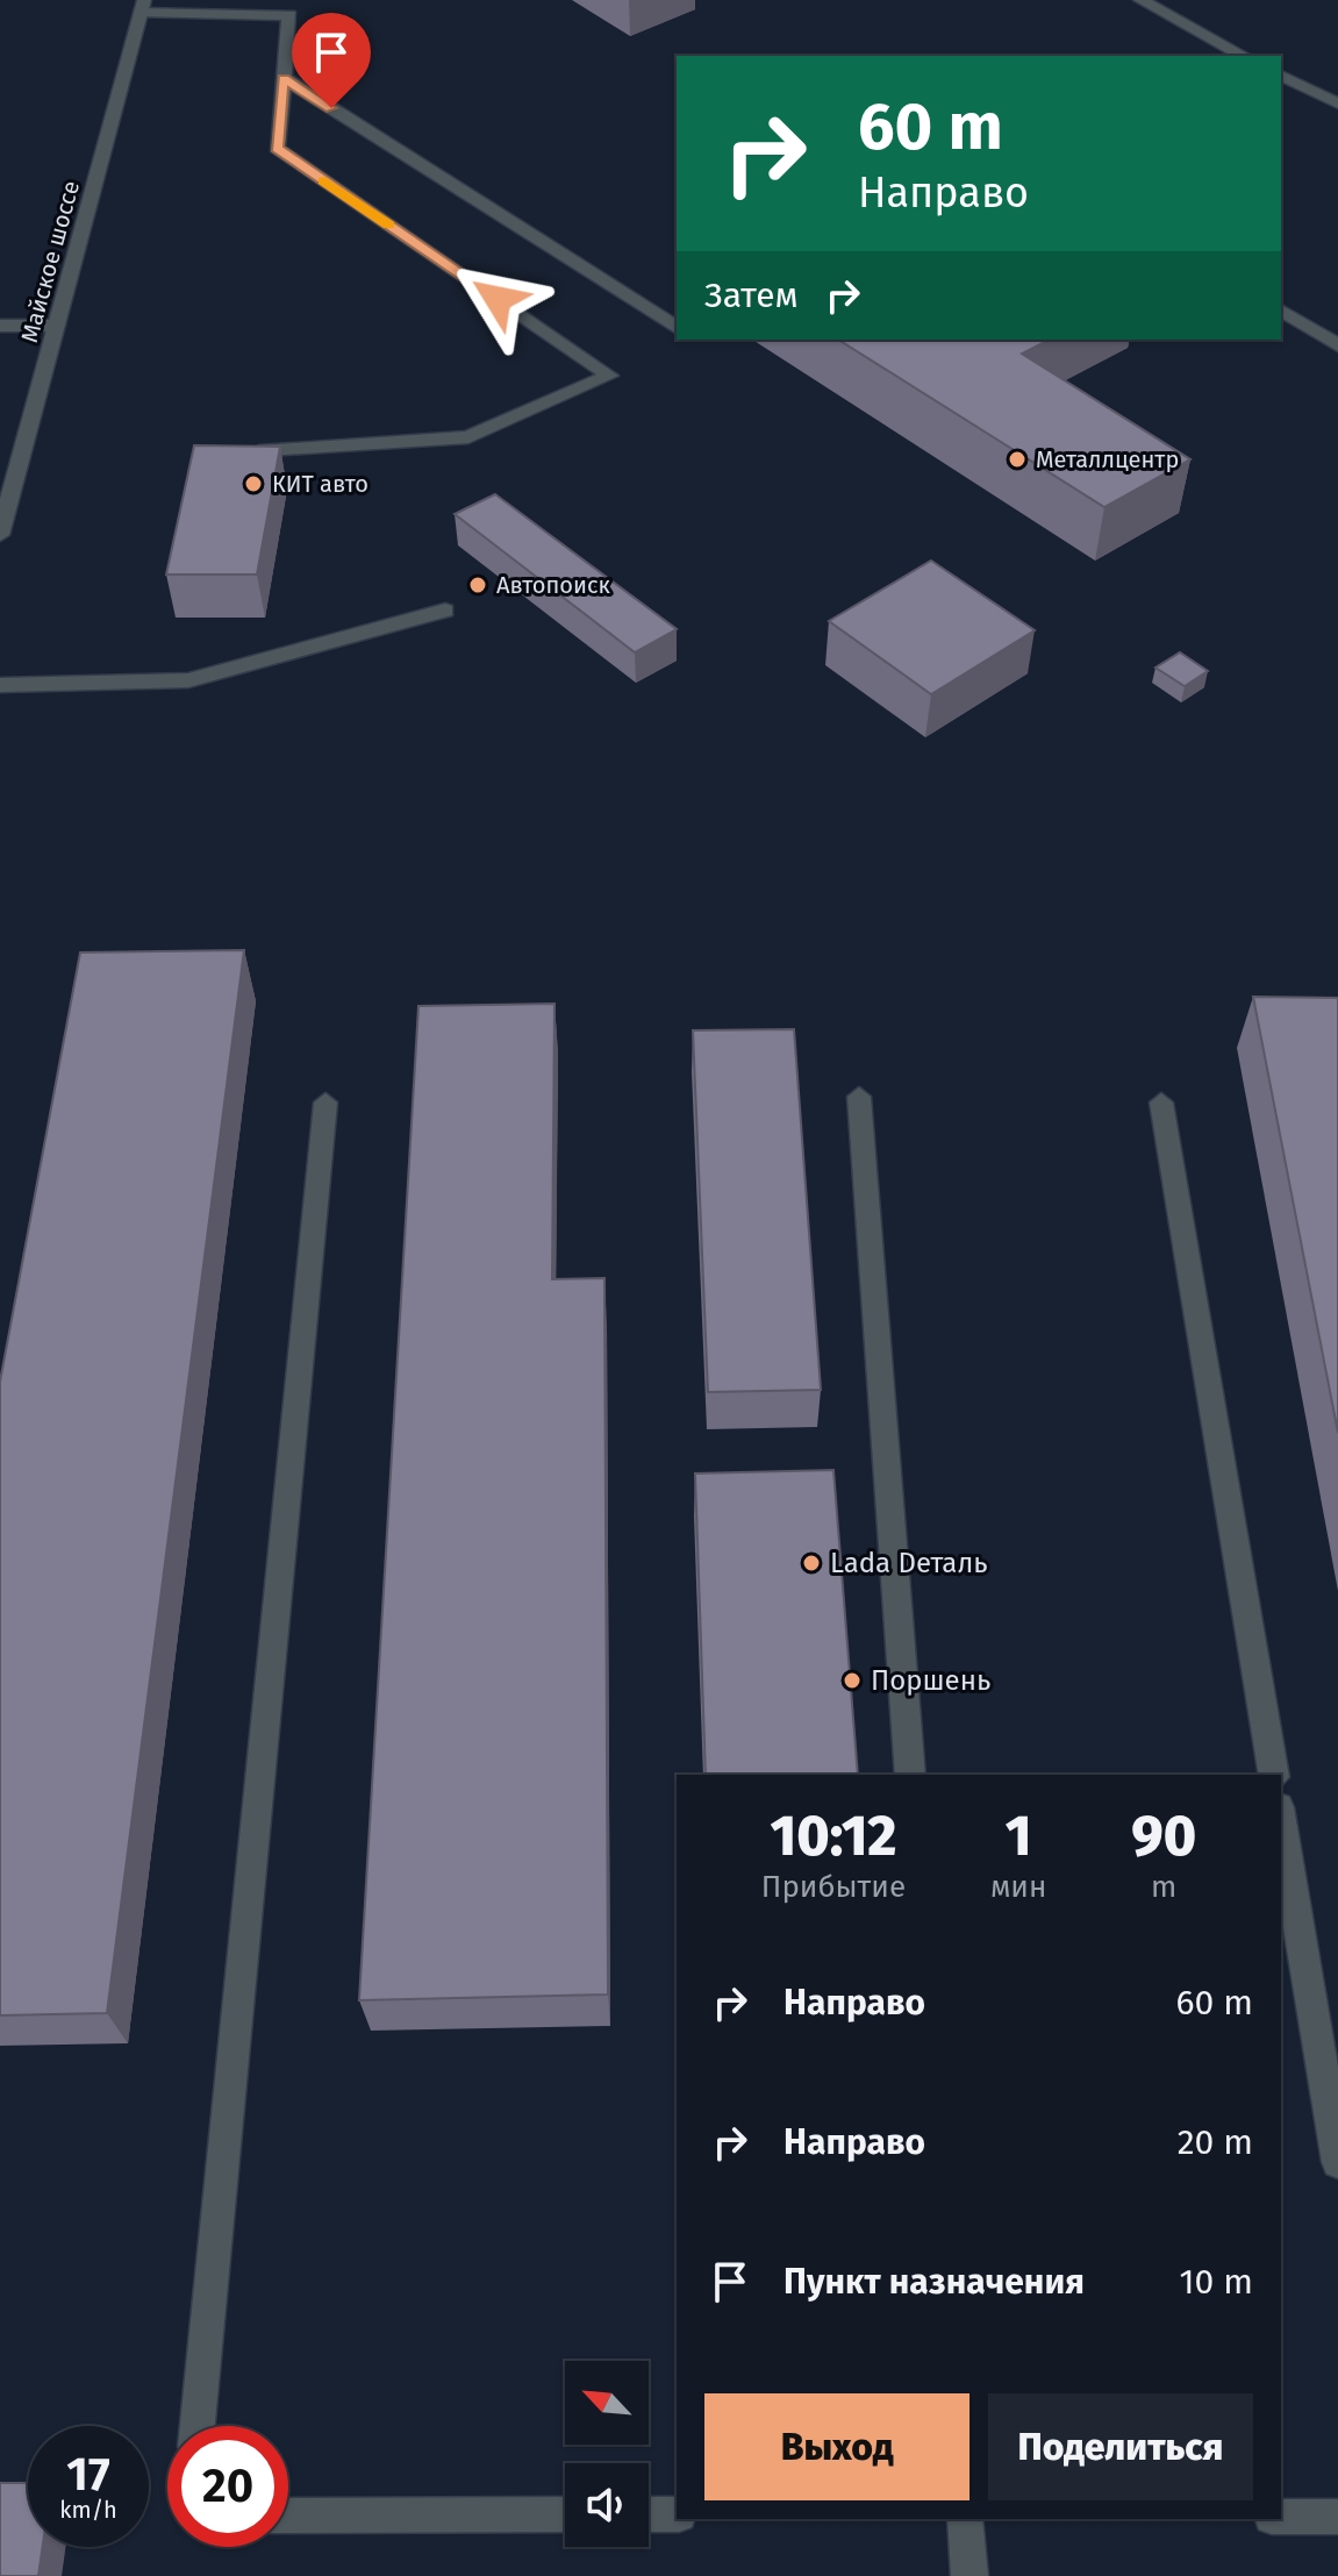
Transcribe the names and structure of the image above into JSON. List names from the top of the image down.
{
  "streets": {
    "street": ["Майское шоссе"]
  },
  "places": [
    "Металлцентр",
    "КИТ авто",
    "Автопоиск",
    "Lada Dеталь",
    "Поршень"
  ],
  "north": "top left",
  "page": {
    "turn": ["60 m", "Направо"],
    "then": "Затем",
    "eta": [
      "10:12",
      "Прибытие",
      "1",
      "мин",
      "90",
      "m"
    ],
    "list": [
      {
        "name": "Направо",
        "value": "60 m"
      },
      {
        "name": "Направо",
        "value": "20 m"
      },
      {
        "name": "Пункт назначения",
        "value": "10 m"
      }
    ],
    "buttons": ["Выход", "Поделиться"],
    "speed": "17 km/h",
    "limit": "20"
  }
}
